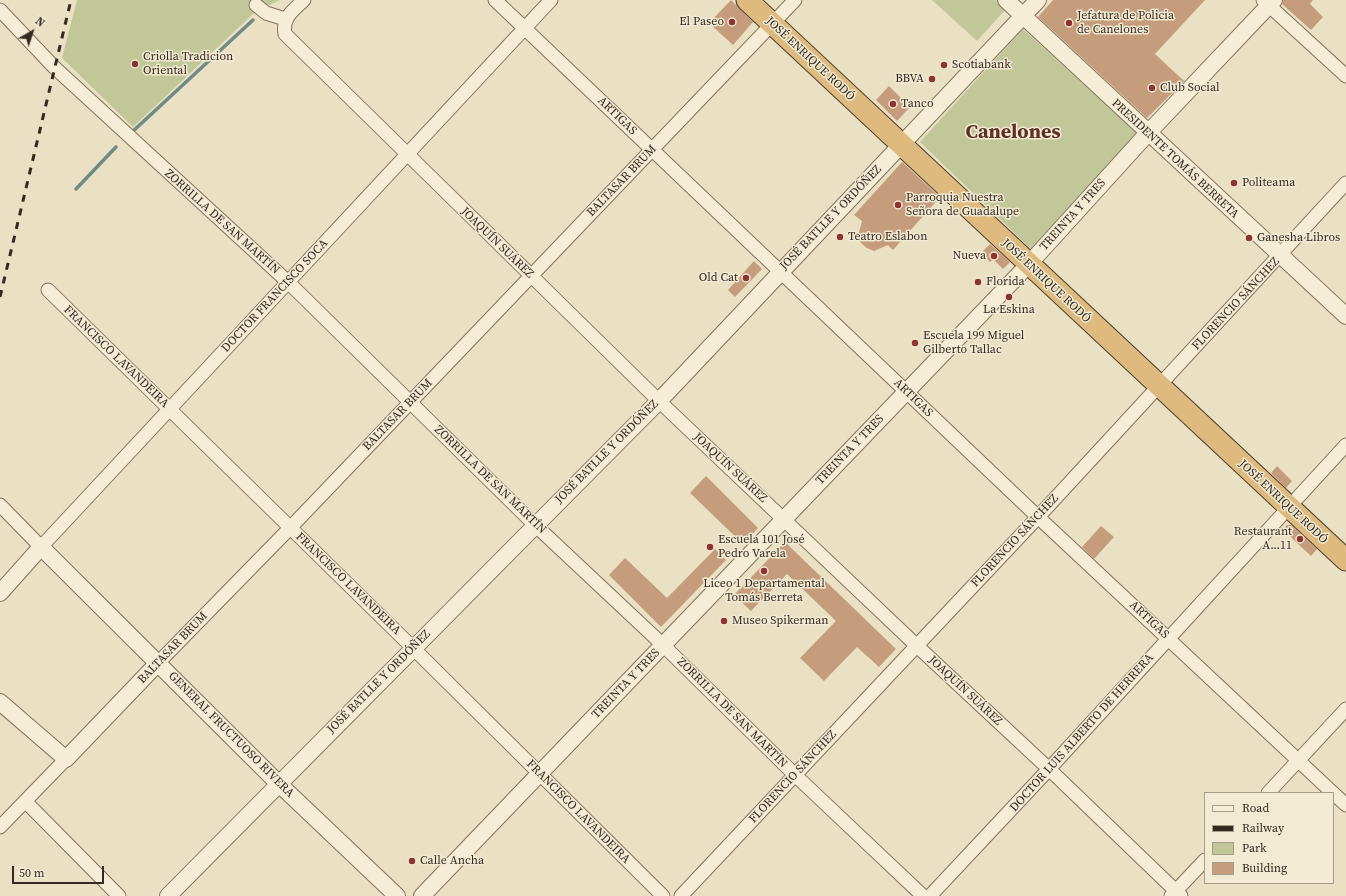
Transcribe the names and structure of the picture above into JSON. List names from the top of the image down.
{
  "streets": {
    "highway": ["JOSÉ ENRIQUE RODÓ"],
    "street": [
      "ARTIGAS",
      "PRESIDENTE TOMÁS BERRETA",
      "BALTASAR BRUM",
      "TREINTA Y TRES",
      "JOSÉ BATLLE Y ORDÓÑEZ",
      "ZORRILLA DE SAN MARTÍN",
      "JOAQUÍN SUÁREZ",
      "DOCTOR FRANCISCO SOCA",
      "FLORENCIO SÁNCHEZ",
      "FRANCISCO LAVANDEIRA",
      "DOCTOR LUIS ALBERTO DE HERRERA",
      "GENERAL FRUCTUOSO RIVERA"
    ]
  },
  "crossings": [
    ["JOSÉ ENRIQUE RODÓ", "BALTASAR BRUM"],
    ["JOSÉ ENRIQUE RODÓ", "TREINTA Y TRES"],
    ["JOSÉ ENRIQUE RODÓ", "JOSÉ BATLLE Y ORDÓÑEZ"],
    ["JOSÉ ENRIQUE RODÓ", "FLORENCIO SÁNCHEZ"],
    ["JOSÉ ENRIQUE RODÓ", "DOCTOR LUIS ALBERTO DE HERRERA"],
    ["ARTIGAS", "BALTASAR BRUM"],
    ["ARTIGAS", "TREINTA Y TRES"],
    ["ARTIGAS", "JOSÉ BATLLE Y ORDÓÑEZ"],
    ["ARTIGAS", "DOCTOR FRANCISCO SOCA"],
    ["ARTIGAS", "FLORENCIO SÁNCHEZ"],
    ["ARTIGAS", "DOCTOR LUIS ALBERTO DE HERRERA"],
    ["PRESIDENTE TOMÁS BERRETA", "TREINTA Y TRES"],
    ["PRESIDENTE TOMÁS BERRETA", "JOSÉ BATLLE Y ORDÓÑEZ"],
    ["PRESIDENTE TOMÁS BERRETA", "FLORENCIO SÁNCHEZ"],
    ["BALTASAR BRUM", "ZORRILLA DE SAN MARTÍN"],
    ["BALTASAR BRUM", "JOAQUÍN SUÁREZ"],
    ["BALTASAR BRUM", "FRANCISCO LAVANDEIRA"],
    ["BALTASAR BRUM", "GENERAL FRUCTUOSO RIVERA"],
    ["TREINTA Y TRES", "ZORRILLA DE SAN MARTÍN"],
    ["TREINTA Y TRES", "JOAQUÍN SUÁREZ"],
    ["TREINTA Y TRES", "FRANCISCO LAVANDEIRA"],
    ["JOSÉ BATLLE Y ORDÓÑEZ", "ZORRILLA DE SAN MARTÍN"],
    ["JOSÉ BATLLE Y ORDÓÑEZ", "JOAQUÍN SUÁREZ"],
    ["JOSÉ BATLLE Y ORDÓÑEZ", "FRANCISCO LAVANDEIRA"],
    ["JOSÉ BATLLE Y ORDÓÑEZ", "GENERAL FRUCTUOSO RIVERA"],
    ["ZORRILLA DE SAN MARTÍN", "DOCTOR FRANCISCO SOCA"],
    ["ZORRILLA DE SAN MARTÍN", "FLORENCIO SÁNCHEZ"],
    ["JOAQUÍN SUÁREZ", "DOCTOR FRANCISCO SOCA"],
    ["JOAQUÍN SUÁREZ", "FLORENCIO SÁNCHEZ"],
    ["JOAQUÍN SUÁREZ", "DOCTOR LUIS ALBERTO DE HERRERA"],
    ["DOCTOR FRANCISCO SOCA", "FRANCISCO LAVANDEIRA"],
    ["DOCTOR FRANCISCO SOCA", "GENERAL FRUCTUOSO RIVERA"]
  ],
  "districts": ["Canelones"],
  "places": [
    "El Paseo",
    "Jefatura de Policia de Canelones",
    "Criolla Tradicion Oriental",
    "Scotiabank",
    "BBVA",
    "Club Social",
    "Tanco",
    "Politeama",
    "Parroquia Nuestra Señora de Guadalupe",
    "Teatro Eslabon",
    "Ganesha Libros",
    "Nueva",
    "Old Cat",
    "Florida",
    "La Eskina",
    "Escuela 199 Miguel Gilberto Tallac",
    "Restaurant A...11",
    "Escuela 101 José Pedro Varela",
    "Liceo 1 Departamental Tomás Berreta",
    "Museo Spikerman",
    "Calle Ancha"
  ],
  "legend": [
    "Road",
    "Railway",
    "Park",
    "Building"
  ],
  "scale_bar": "50 m",
  "north": "top right"
}
